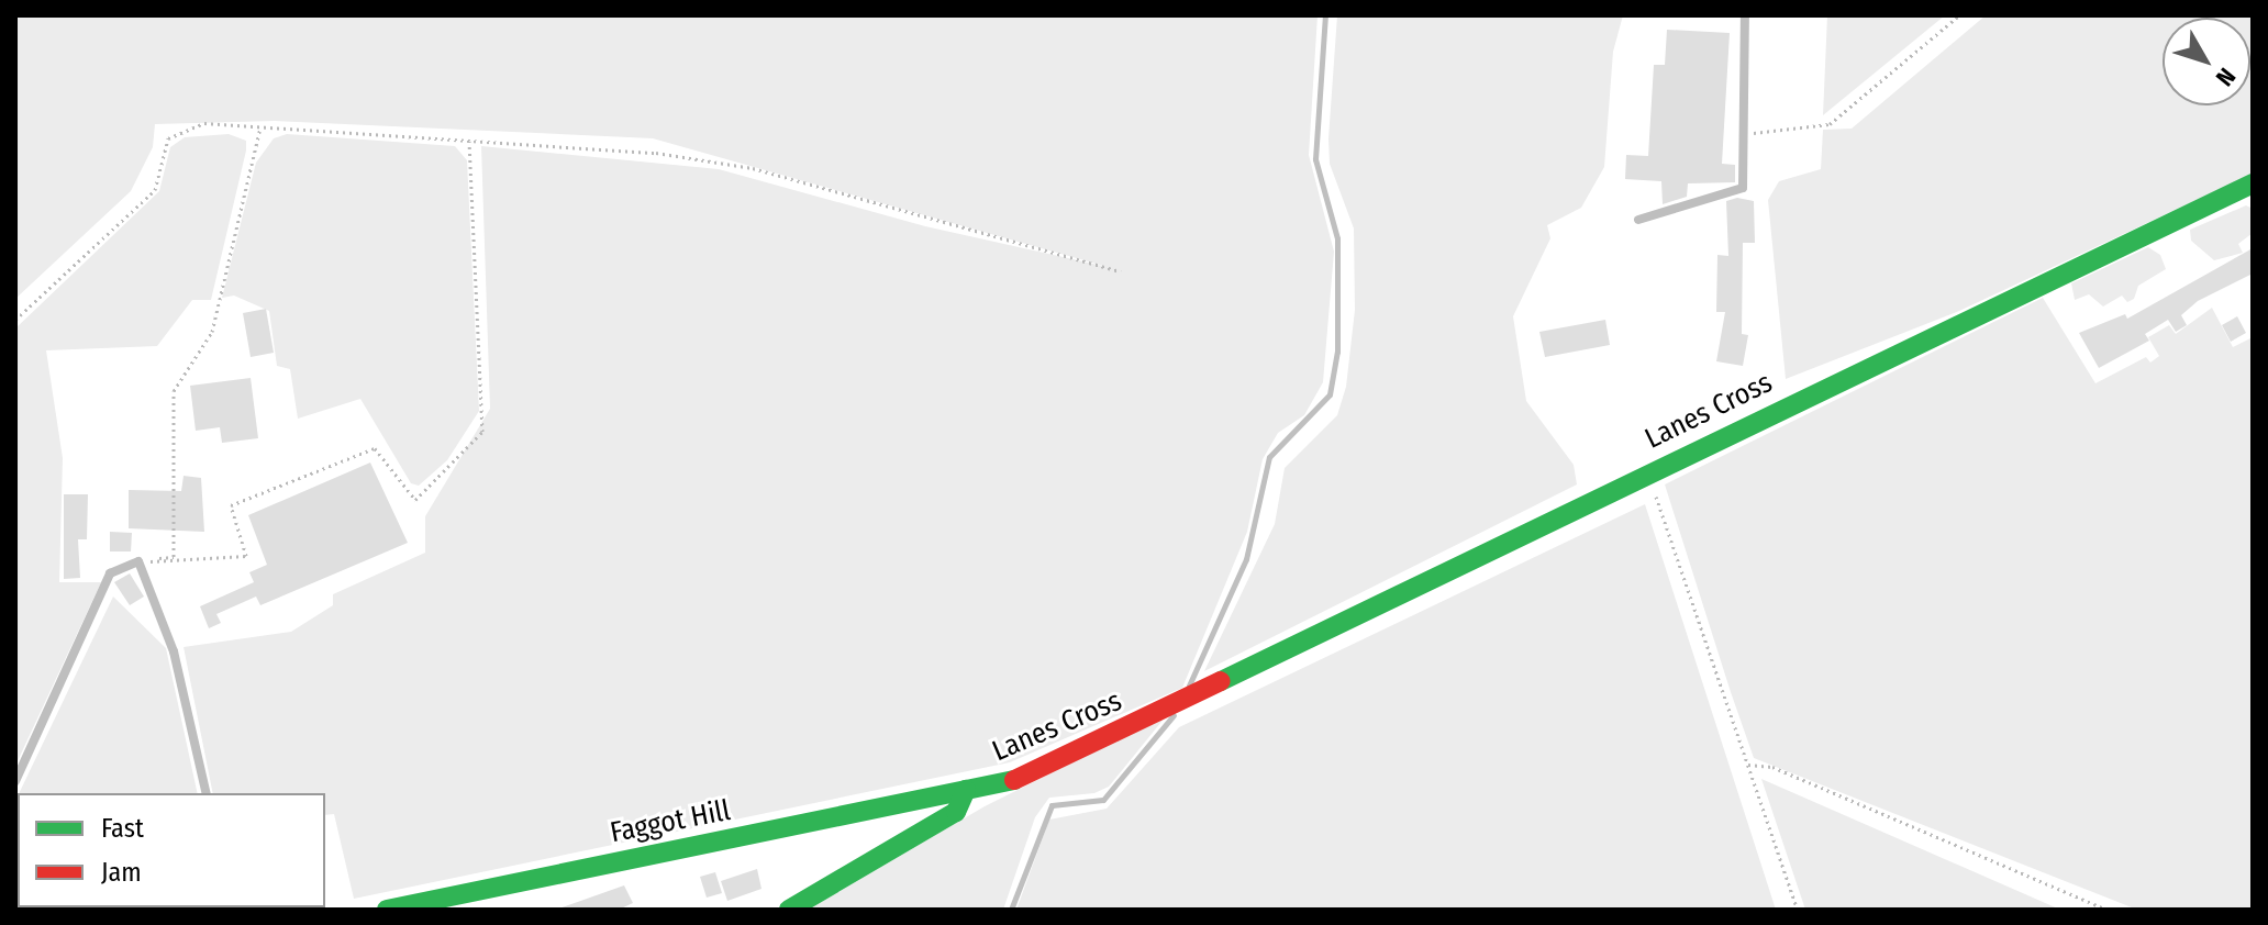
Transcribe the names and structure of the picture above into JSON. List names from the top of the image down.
{
  "streets": {
    "street": ["Lanes Cross", "Faggot Hill"]
  },
  "crossings": [
    ["Lanes Cross", "Faggot Hill"]
  ],
  "legend": ["Fast", "Jam"],
  "north": "bottom right"
}
